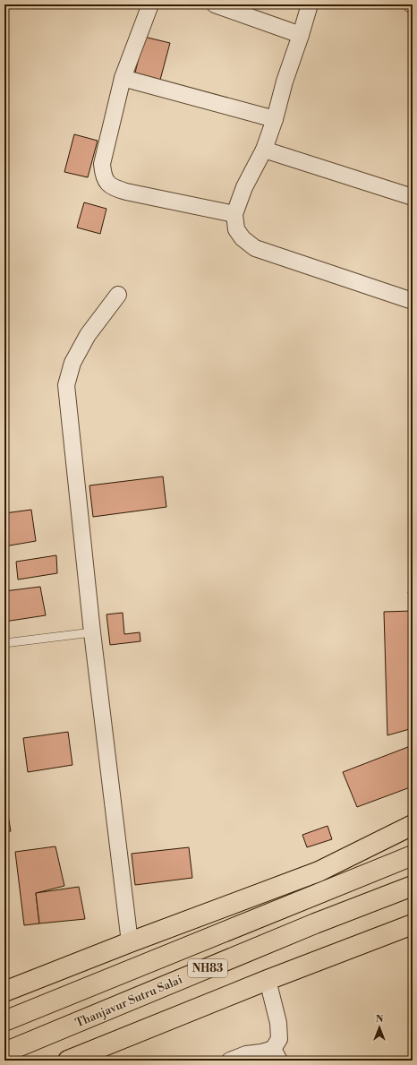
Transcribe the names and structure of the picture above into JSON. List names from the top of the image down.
{
  "streets": {
    "highway": ["NH83", "Thanjavur Sutru Salai"]
  },
  "north": "top"
}
